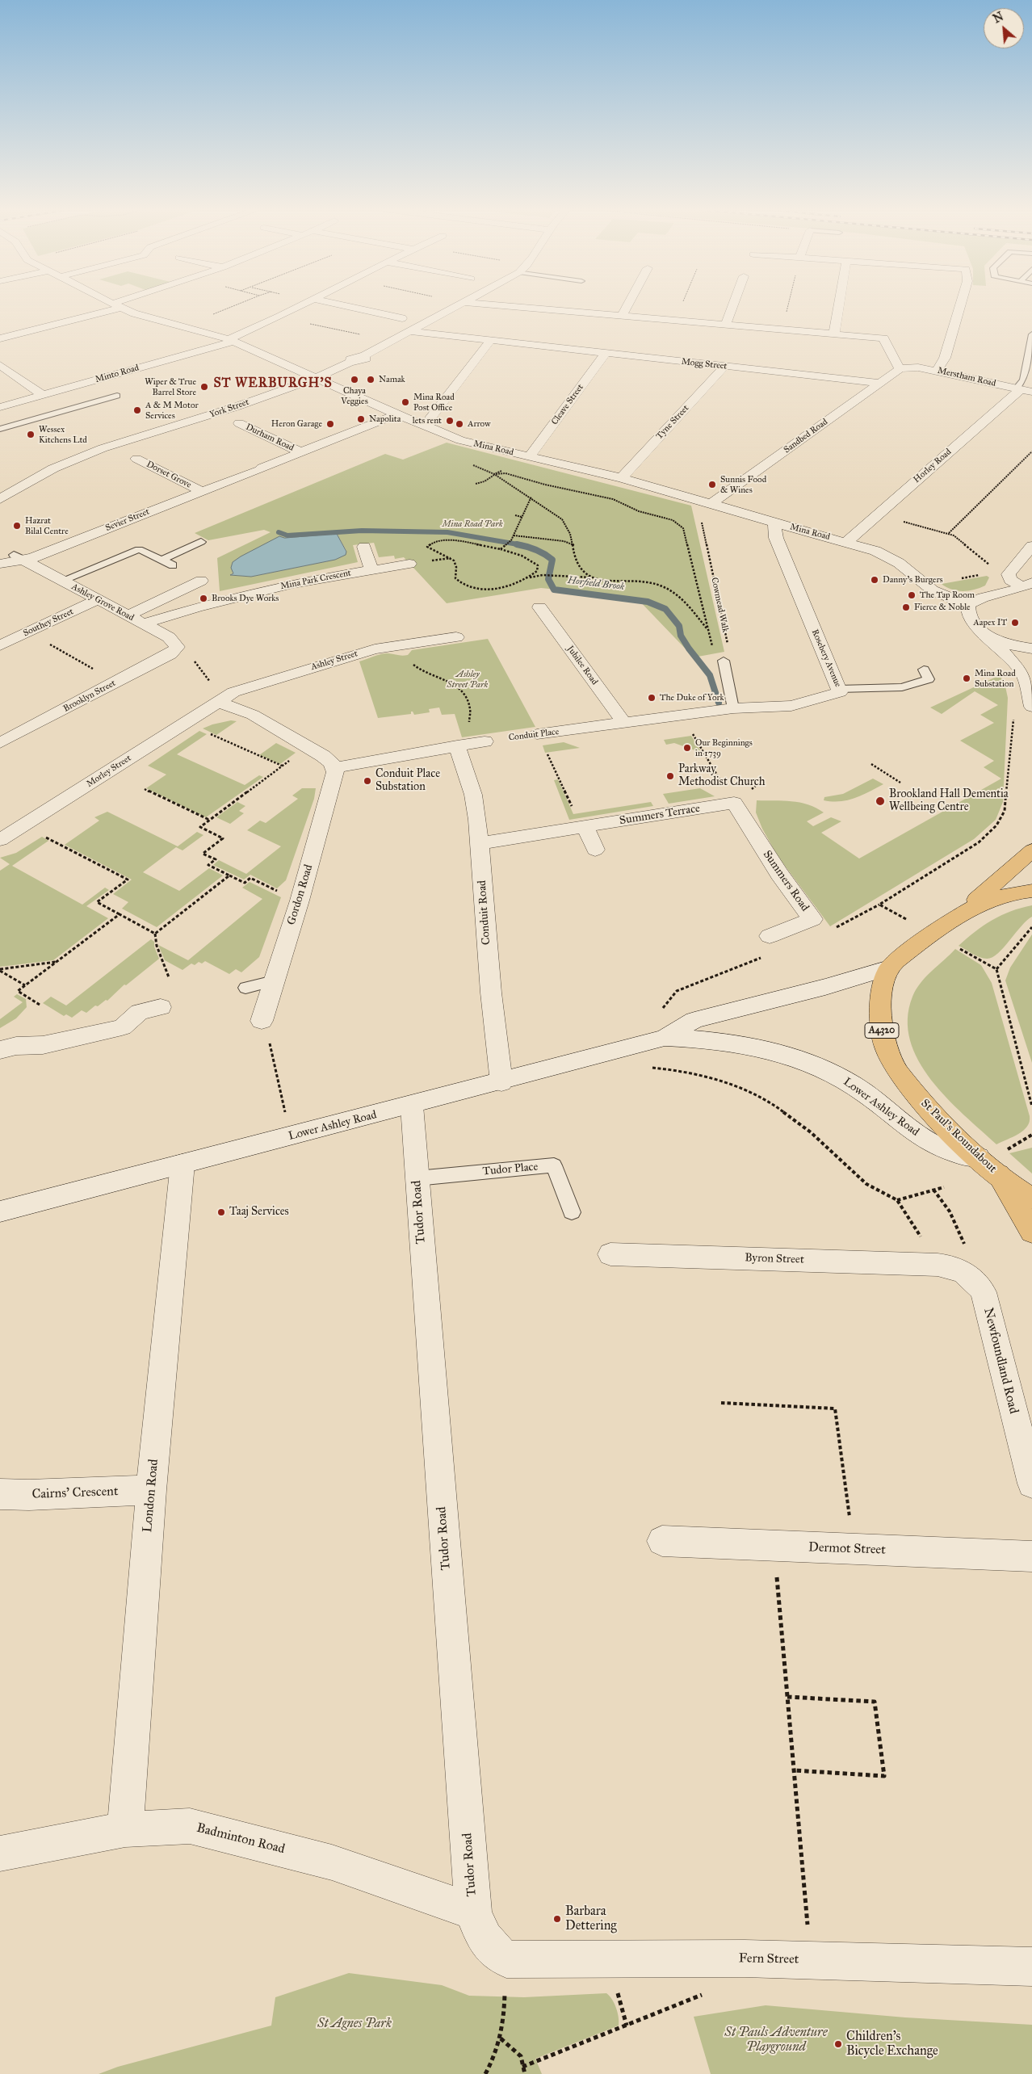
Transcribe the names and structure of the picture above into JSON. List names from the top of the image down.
{
  "streets": {
    "main road": ["A4320", "St Paul's Roundabout"],
    "street": [
      "Mogg Street",
      "Minto Road",
      "Merstham Road",
      "Cleave Street",
      "York Street",
      "Tyne Street",
      "Sandbed Road",
      "Durham Road",
      "Mina Road",
      "Horley Road",
      "Dorset Grove",
      "Sevier Street",
      "Mina Park Crescent",
      "Ashley Grove Road",
      "Southey Street",
      "Rosebery Avenue",
      "Ashley Street",
      "Jubilee Road",
      "Brooklyn Street",
      "Conduit Place",
      "Morley Street",
      "Summers Terrace",
      "Summers Road",
      "Gordon Road",
      "Conduit Road",
      "Lower Ashley Road",
      "Tudor Road",
      "Byron Street",
      "Newfoundland Road",
      "Cairns' Crescent",
      "London Road",
      "Dermot Street",
      "Badminton Road",
      "Fern Street"
    ],
    "lane": ["Tudor Place"],
    "path": ["Cowmead Walk"]
  },
  "crossings": [
    ["Mogg Street", "Cleave Street"],
    ["Mogg Street", "Tyne Street"],
    ["Mogg Street", "Sandbed Road"],
    ["Minto Road", "Mina Road"],
    ["Merstham Road", "Sandbed Road"],
    ["Merstham Road", "Horley Road"],
    ["Cleave Street", "Mina Road"],
    ["York Street", "Mina Road"],
    ["Tyne Street", "Mina Road"],
    ["Sandbed Road", "Mina Road"],
    ["Sandbed Road", "Cowmead Walk"],
    ["Durham Road", "Sevier Street"],
    ["Mina Road", "Horley Road"],
    ["Mina Road", "Sevier Street"],
    ["Mina Road", "Cowmead Walk"],
    ["Mina Road", "Rosebery Avenue"],
    ["Dorset Grove", "Sevier Street"],
    ["Sevier Street", "Ashley Grove Road"],
    ["Mina Park Crescent", "Ashley Grove Road"],
    ["Ashley Grove Road", "Southey Street"],
    ["Ashley Grove Road", "Brooklyn Street"],
    ["Rosebery Avenue", "Conduit Place"],
    ["Ashley Street", "Morley Street"],
    ["Jubilee Road", "Conduit Place"],
    ["Summers Terrace", "Summers Road"],
    ["Summers Terrace", "Conduit Road"],
    ["Conduit Road", "Lower Ashley Road"],
    ["Lower Ashley Road", "St Paul's Roundabout"],
    ["Lower Ashley Road", "Tudor Road"],
    ["Lower Ashley Road", "London Road"],
    ["Tudor Place", "Tudor Road"],
    ["Tudor Road", "Badminton Road"],
    ["Tudor Road", "Fern Street"],
    ["Byron Street", "Newfoundland Road"],
    ["Cairns' Crescent", "London Road"],
    ["London Road", "Badminton Road"]
  ],
  "districts": ["ST WERBURGH'S"],
  "water": ["Horfield Brook"],
  "parks": [
    "Mina Road Park",
    "Ashley Street Park",
    "St Agnes Park",
    "St Pauls Adventure Playground"
  ],
  "places": [
    "Chaya Veggies",
    "Namak",
    "Wiper & True Barrel Store",
    "Mina Road Post Office",
    "A & M Motor Services",
    "Napolita",
    "lets rent",
    "Heron Garage",
    "Arrow",
    "Wessex Kitchens Ltd",
    "Sunnis Food & Wines",
    "Hazrat Bilal Centre",
    "Danny's Burgers",
    "The Tap Room",
    "Brooks Dye Works",
    "Fierce & Noble",
    "Aapex IT",
    "Mina Road Substation",
    "The Duke of York",
    "Our Beginnings in 1739",
    "Parkway Methodist Church",
    "Conduit Place Substation",
    "Brookland Hall Dementia Wellbeing Centre",
    "Taaj Services",
    "Barbara Dettering",
    "Children's Bicycle Exchange"
  ],
  "north": "top left"
}
